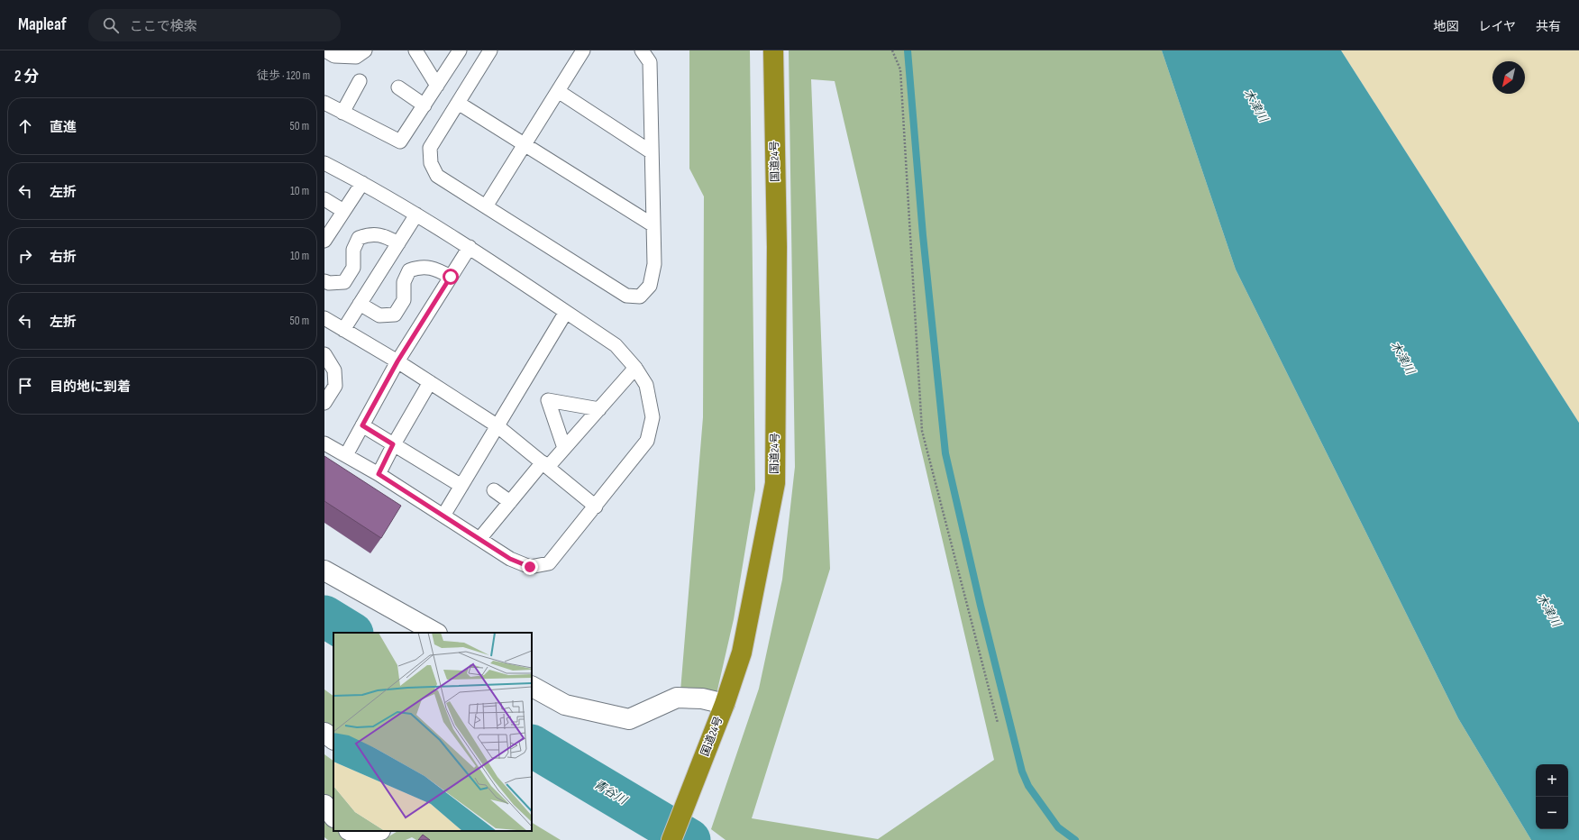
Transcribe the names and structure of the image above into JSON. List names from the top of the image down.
{
  "streets": {
    "highway": ["国道24号"]
  },
  "water": ["木津川", "青谷川"],
  "north": "bottom left",
  "page": {
    "header": "Mapleaf",
    "search": "ここで検索",
    "nav": ["地図", "レイヤ", "共有"],
    "heading": ["2 分", "徒歩 · 120 m"],
    "list": [
      ["直進", "50 m"],
      ["左折", "10 m"],
      ["右折", "10 m"],
      ["左折", "50 m"],
      "目的地に到着"
    ],
    "map_buttons": ["+", "−"]
  }
}
